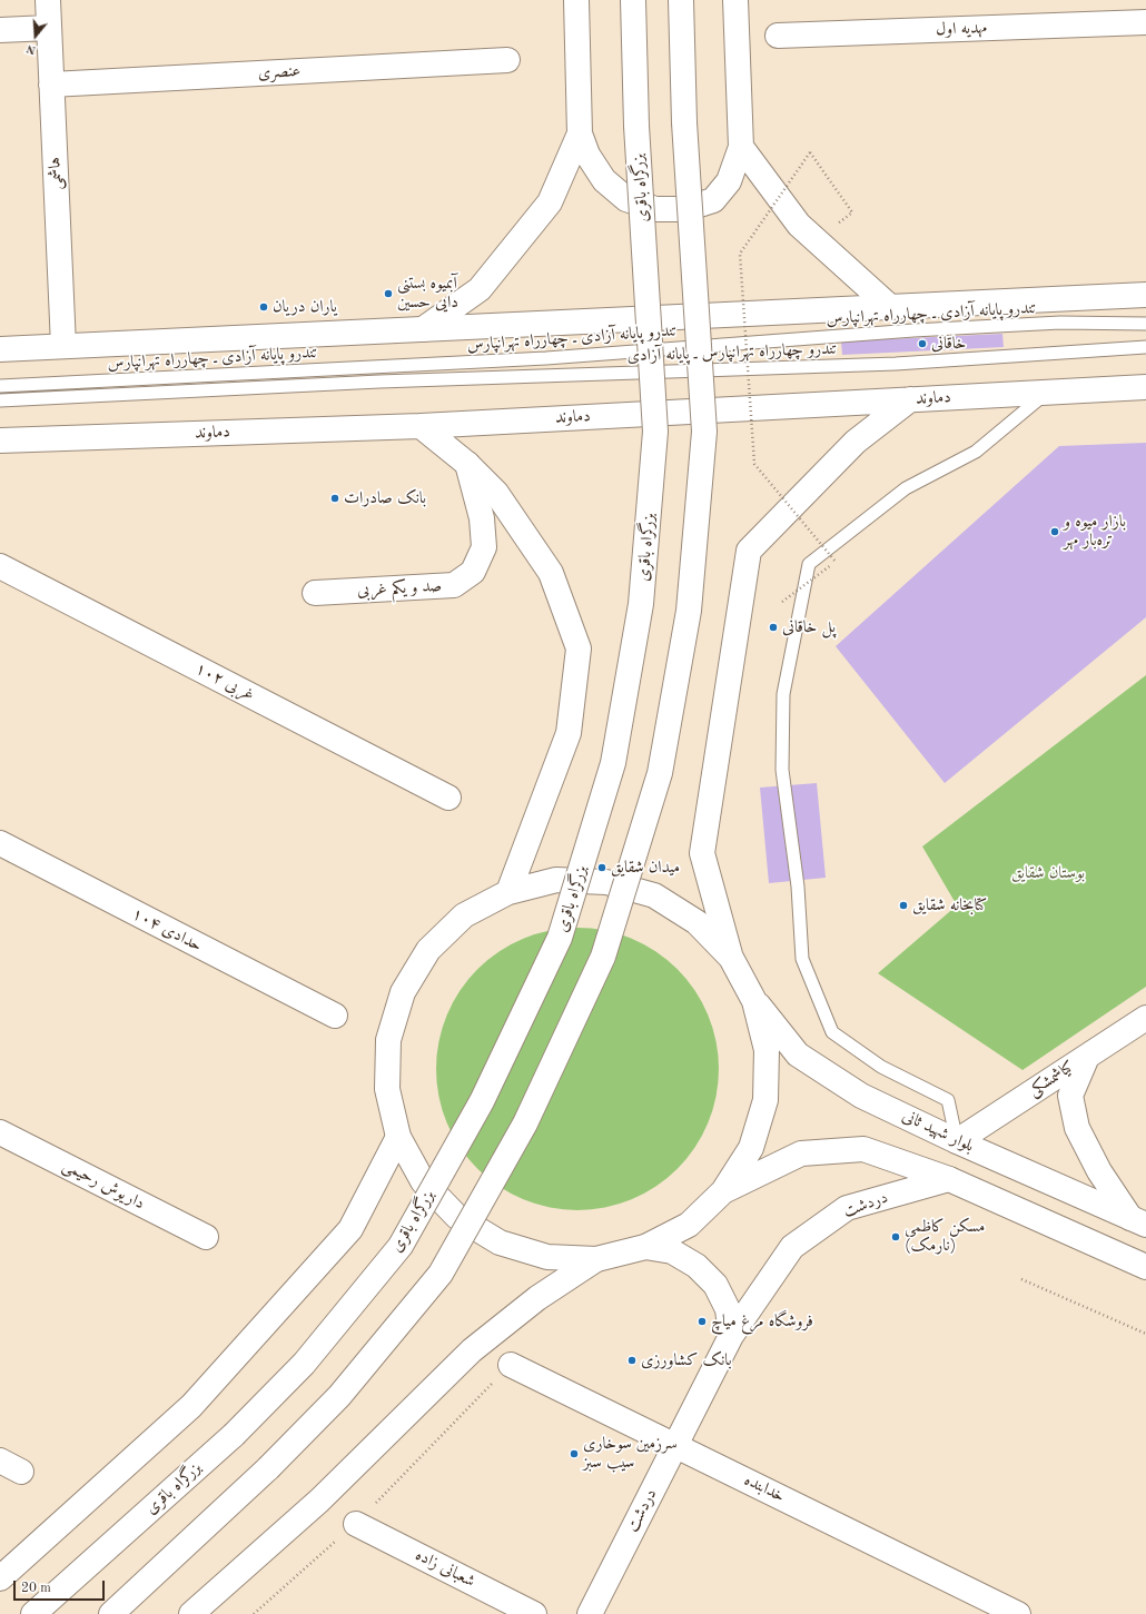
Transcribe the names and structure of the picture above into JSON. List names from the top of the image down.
{
  "streets": {
    "main road": [
      "مهدیه اول",
      "عنصری",
      "هاشمی",
      "بزرگراه باقری",
      "دماوند",
      "صد و یکم غربی",
      "۱۰۲ غربی",
      "حدادی ۱۰۴",
      "کیاشمشکی",
      "بلوار شهید ثانی",
      "داریوش رحیمی",
      "دردشت",
      "خدابنده",
      "شعبانی زاده"
    ],
    "lane": ["تندرو پایانه آزادی ـ چهارراه تهرانپارس", "تندرو چهارراه تهرانپارس ـ پایانه آزادی"]
  },
  "crossings": [
    ["عنصری", "هاشمی"],
    ["کیاشمشکی", "بلوار شهید ثانی"],
    ["دردشت", "خدابنده"]
  ],
  "parks": ["بوستان شقایق"],
  "places": [
    "آبمیوه بستنی دایی حسین",
    "یاران دریان",
    "خاقانی",
    "بانک صادرات",
    "بازار میوه و تره‌بار مهر",
    "پل خاقانی",
    "میدان شقایق",
    "کتابخانه شقایق",
    "مسکن کاظمی (نارمک)",
    "فروشگاه مرغ میاچ",
    "بانک کشاورزی",
    "سرزمین سوخاری سیب سبز"
  ],
  "scale_bar": "20 m",
  "north": "bottom"
}
